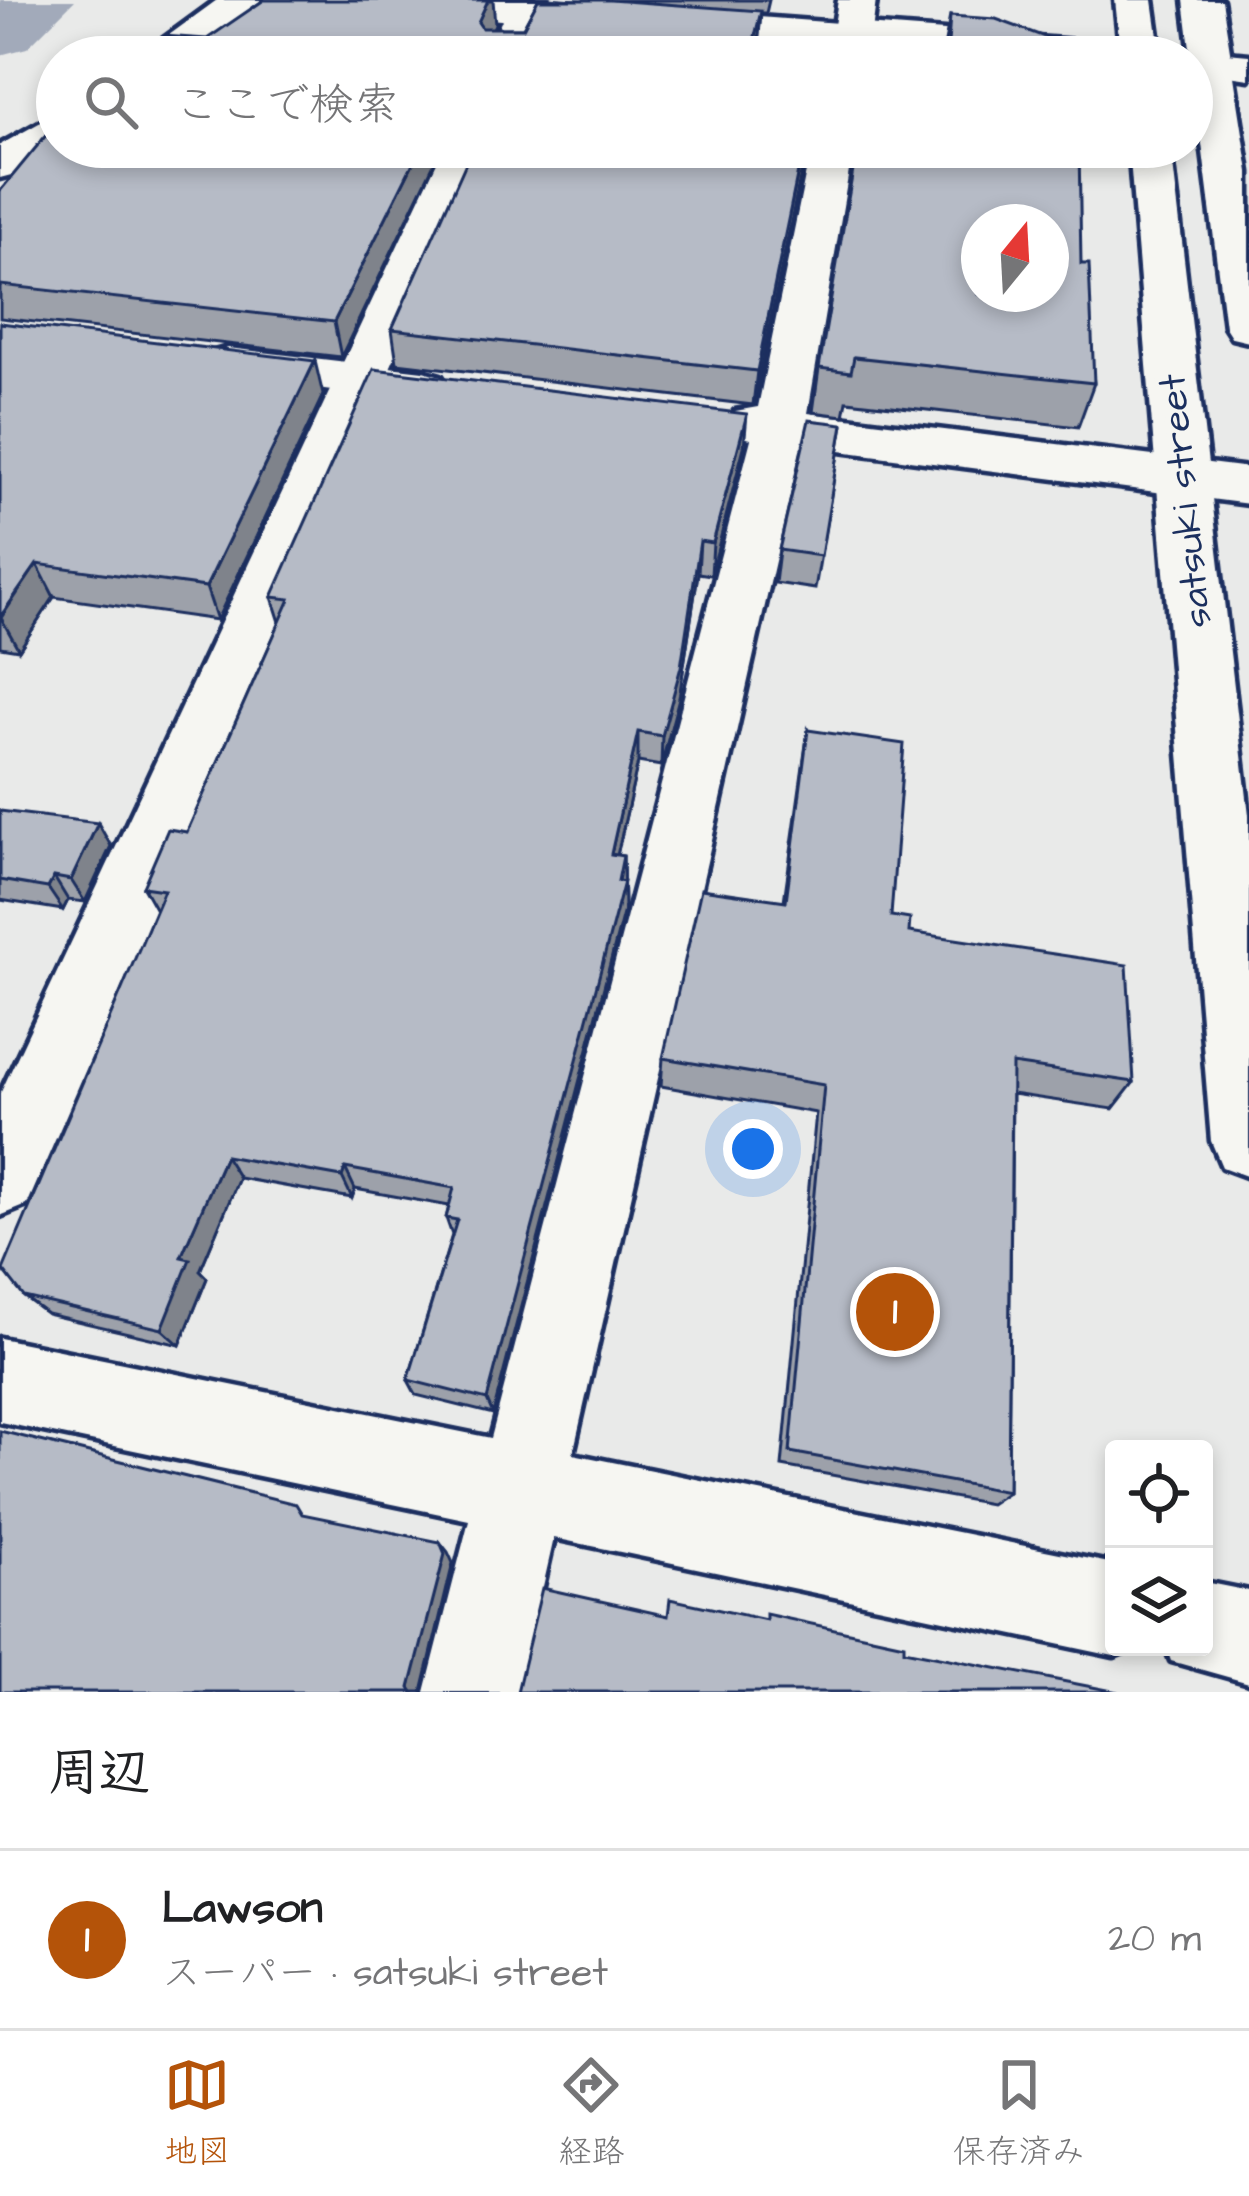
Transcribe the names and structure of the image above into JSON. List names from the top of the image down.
{
  "streets": {
    "main road": ["satsuki street"]
  },
  "north": "top",
  "page": {
    "search": "ここで検索",
    "pins": "1",
    "heading": "周辺",
    "list": [
      {
        "mark": "1",
        "name": "Lawson",
        "note": "スーパー · satsuki street",
        "value": "20 m"
      }
    ],
    "nav": ["地図", "経路", "保存済み"]
  }
}
